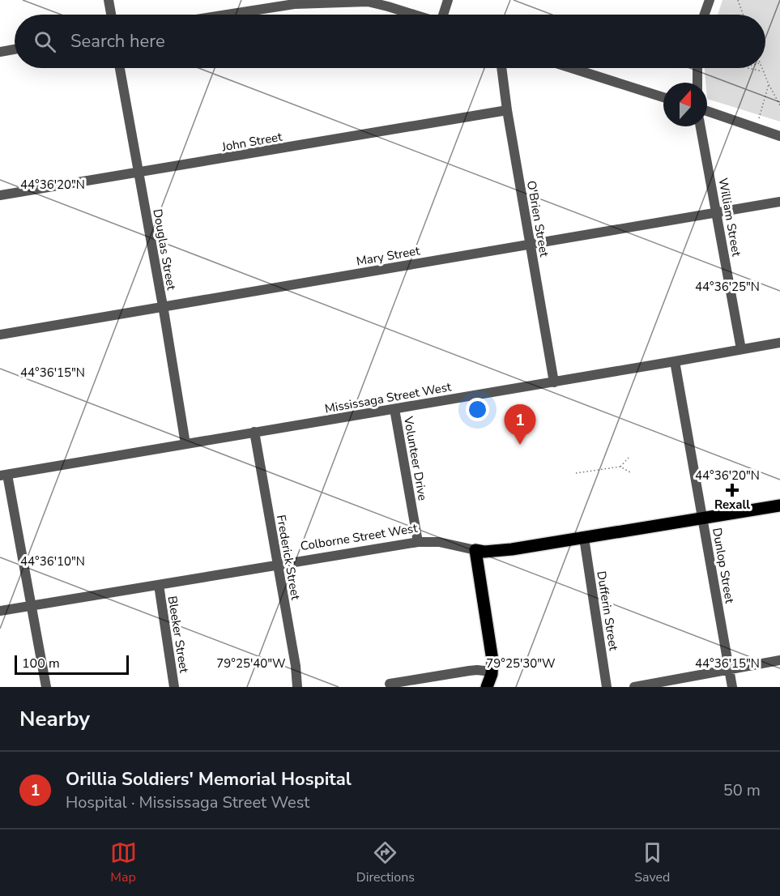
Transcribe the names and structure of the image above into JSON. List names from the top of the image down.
{
  "streets": {
    "main road": ["Colborne Street West"],
    "street": [
      "John Street",
      "William Street",
      "O'Brien Street",
      "Douglas Street",
      "Mary Street",
      "Mississaga Street West",
      "Volunteer Drive",
      "Frederick Street",
      "Dunlop Street",
      "Dufferin Street",
      "Bleeker Street"
    ]
  },
  "crossings": [
    ["John Street", "O'Brien Street"],
    ["John Street", "Douglas Street"],
    ["William Street", "Mary Street"],
    ["William Street", "Mississaga Street West"],
    ["O'Brien Street", "Mary Street"],
    ["O'Brien Street", "Mississaga Street West"],
    ["Douglas Street", "Mary Street"],
    ["Douglas Street", "Mississaga Street West"],
    ["Mississaga Street West", "Volunteer Drive"],
    ["Mississaga Street West", "Frederick Street"],
    ["Mississaga Street West", "Dunlop Street"],
    ["Volunteer Drive", "Colborne Street West"],
    ["Colborne Street West", "Frederick Street"],
    ["Colborne Street West", "Dunlop Street"],
    ["Colborne Street West", "Dufferin Street"],
    ["Colborne Street West", "Bleeker Street"]
  ],
  "places": {
    "health": ["Rexall"]
  },
  "scale_bar": "100 m",
  "north": "top",
  "page": {
    "search": "Search here",
    "pins": "1",
    "scale": "100 m",
    "heading": "Nearby",
    "list": [
      {
        "mark": "1",
        "name": "Orillia Soldiers' Memorial Hospital",
        "note": "Hospital · Mississaga Street West",
        "value": "50 m"
      }
    ],
    "nav": ["Map", "Directions", "Saved"]
  },
  "coordinates": [
    "44°36'20\"N",
    "44°36'25\"N",
    "44°36'15\"N",
    "44°36'10\"N",
    "79°25'40\"W",
    "79°25'30\"W"
  ]
}
